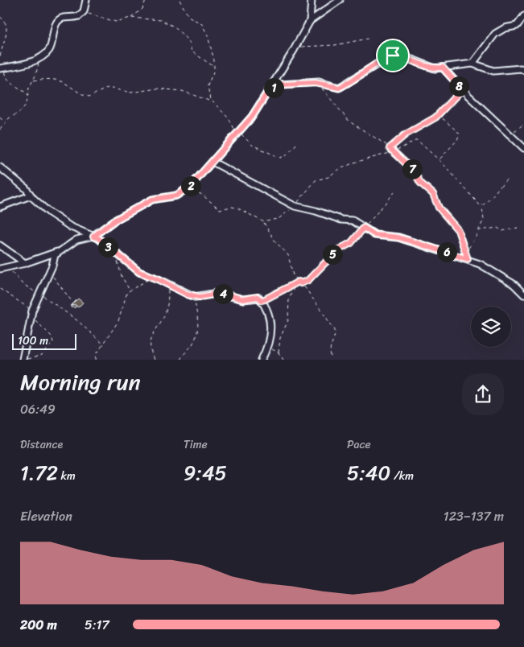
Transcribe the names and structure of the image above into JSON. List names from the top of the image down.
{
  "scale_bar": "100 m",
  "page": {
    "pins": [
      "8",
      "1",
      "7",
      "2",
      "3",
      "6",
      "5",
      "4"
    ],
    "scale": "100 m",
    "heading": ["Morning run", "06:49"],
    "stats": [
      ["Distance", "1.72 km"],
      ["Time", "9:45"],
      ["Pace", "5:40 /km"]
    ],
    "chart": ["Elevation", "123–137 m"],
    "list": [
      {
        "name": "200 m",
        "note": "5:17"
      }
    ]
  }
}
